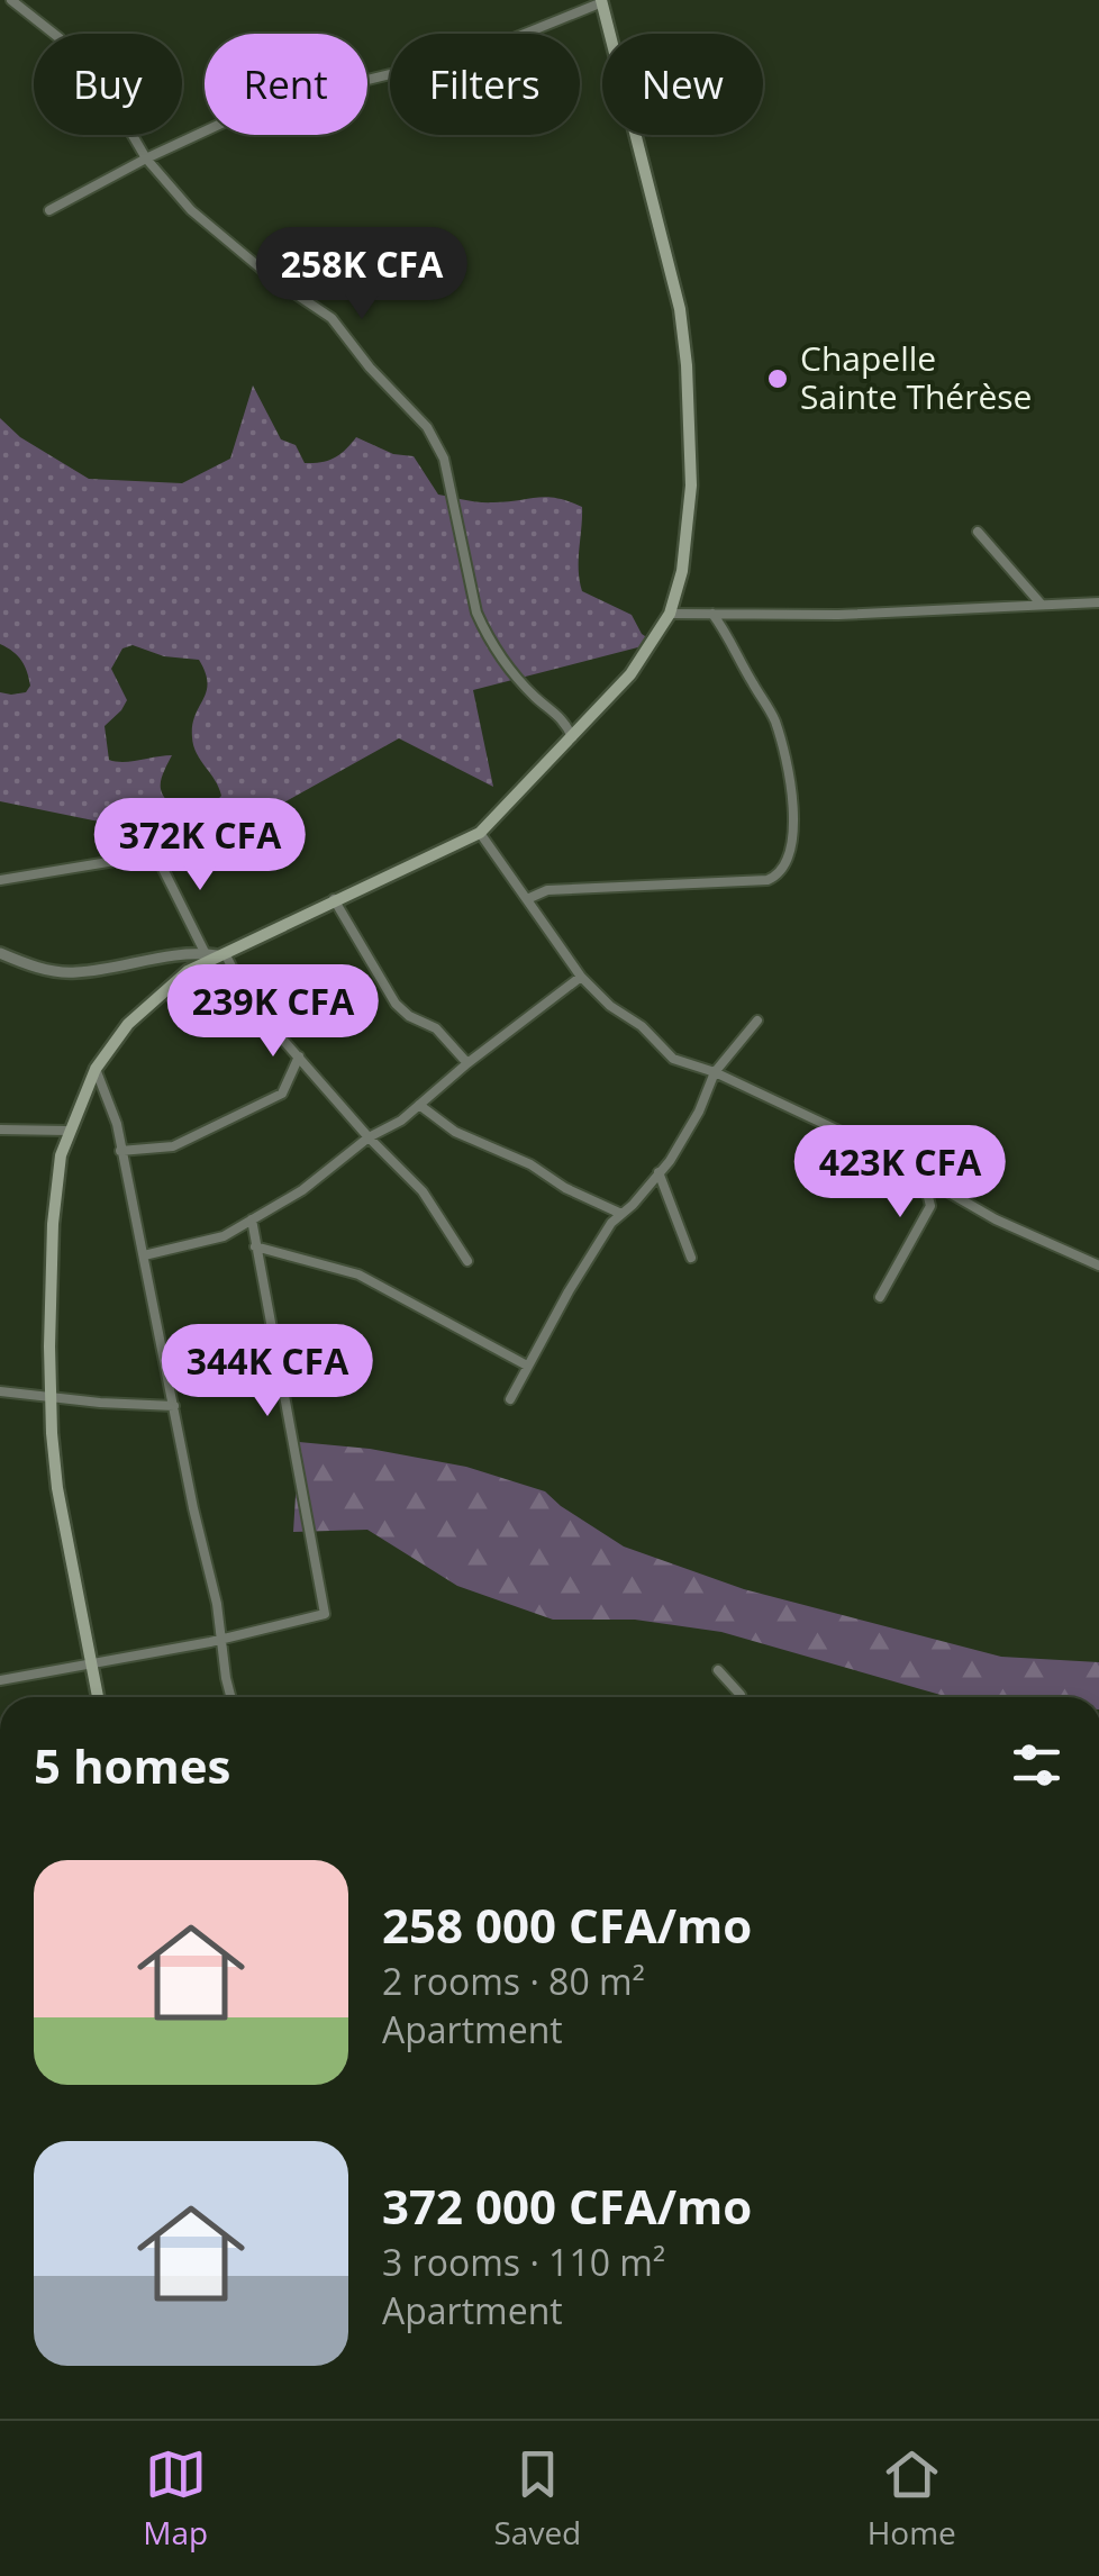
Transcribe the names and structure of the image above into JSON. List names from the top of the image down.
{
  "places": ["Chapelle Sainte Thérèse"],
  "page": {
    "chip": [
      "Buy",
      "Rent",
      "Filters",
      "New"
    ],
    "price": [
      "258K CFA",
      "372K CFA",
      "239K CFA",
      "423K CFA",
      "344K CFA"
    ],
    "heading": "5 homes",
    "list": [
      {
        "name": "258 000 CFA/mo",
        "note": "2 rooms · 80 m² · Apartment"
      },
      {
        "name": "372 000 CFA/mo",
        "note": "3 rooms · 110 m² · Apartment"
      }
    ],
    "tabs": ["Map", "Saved", "Home"]
  }
}
